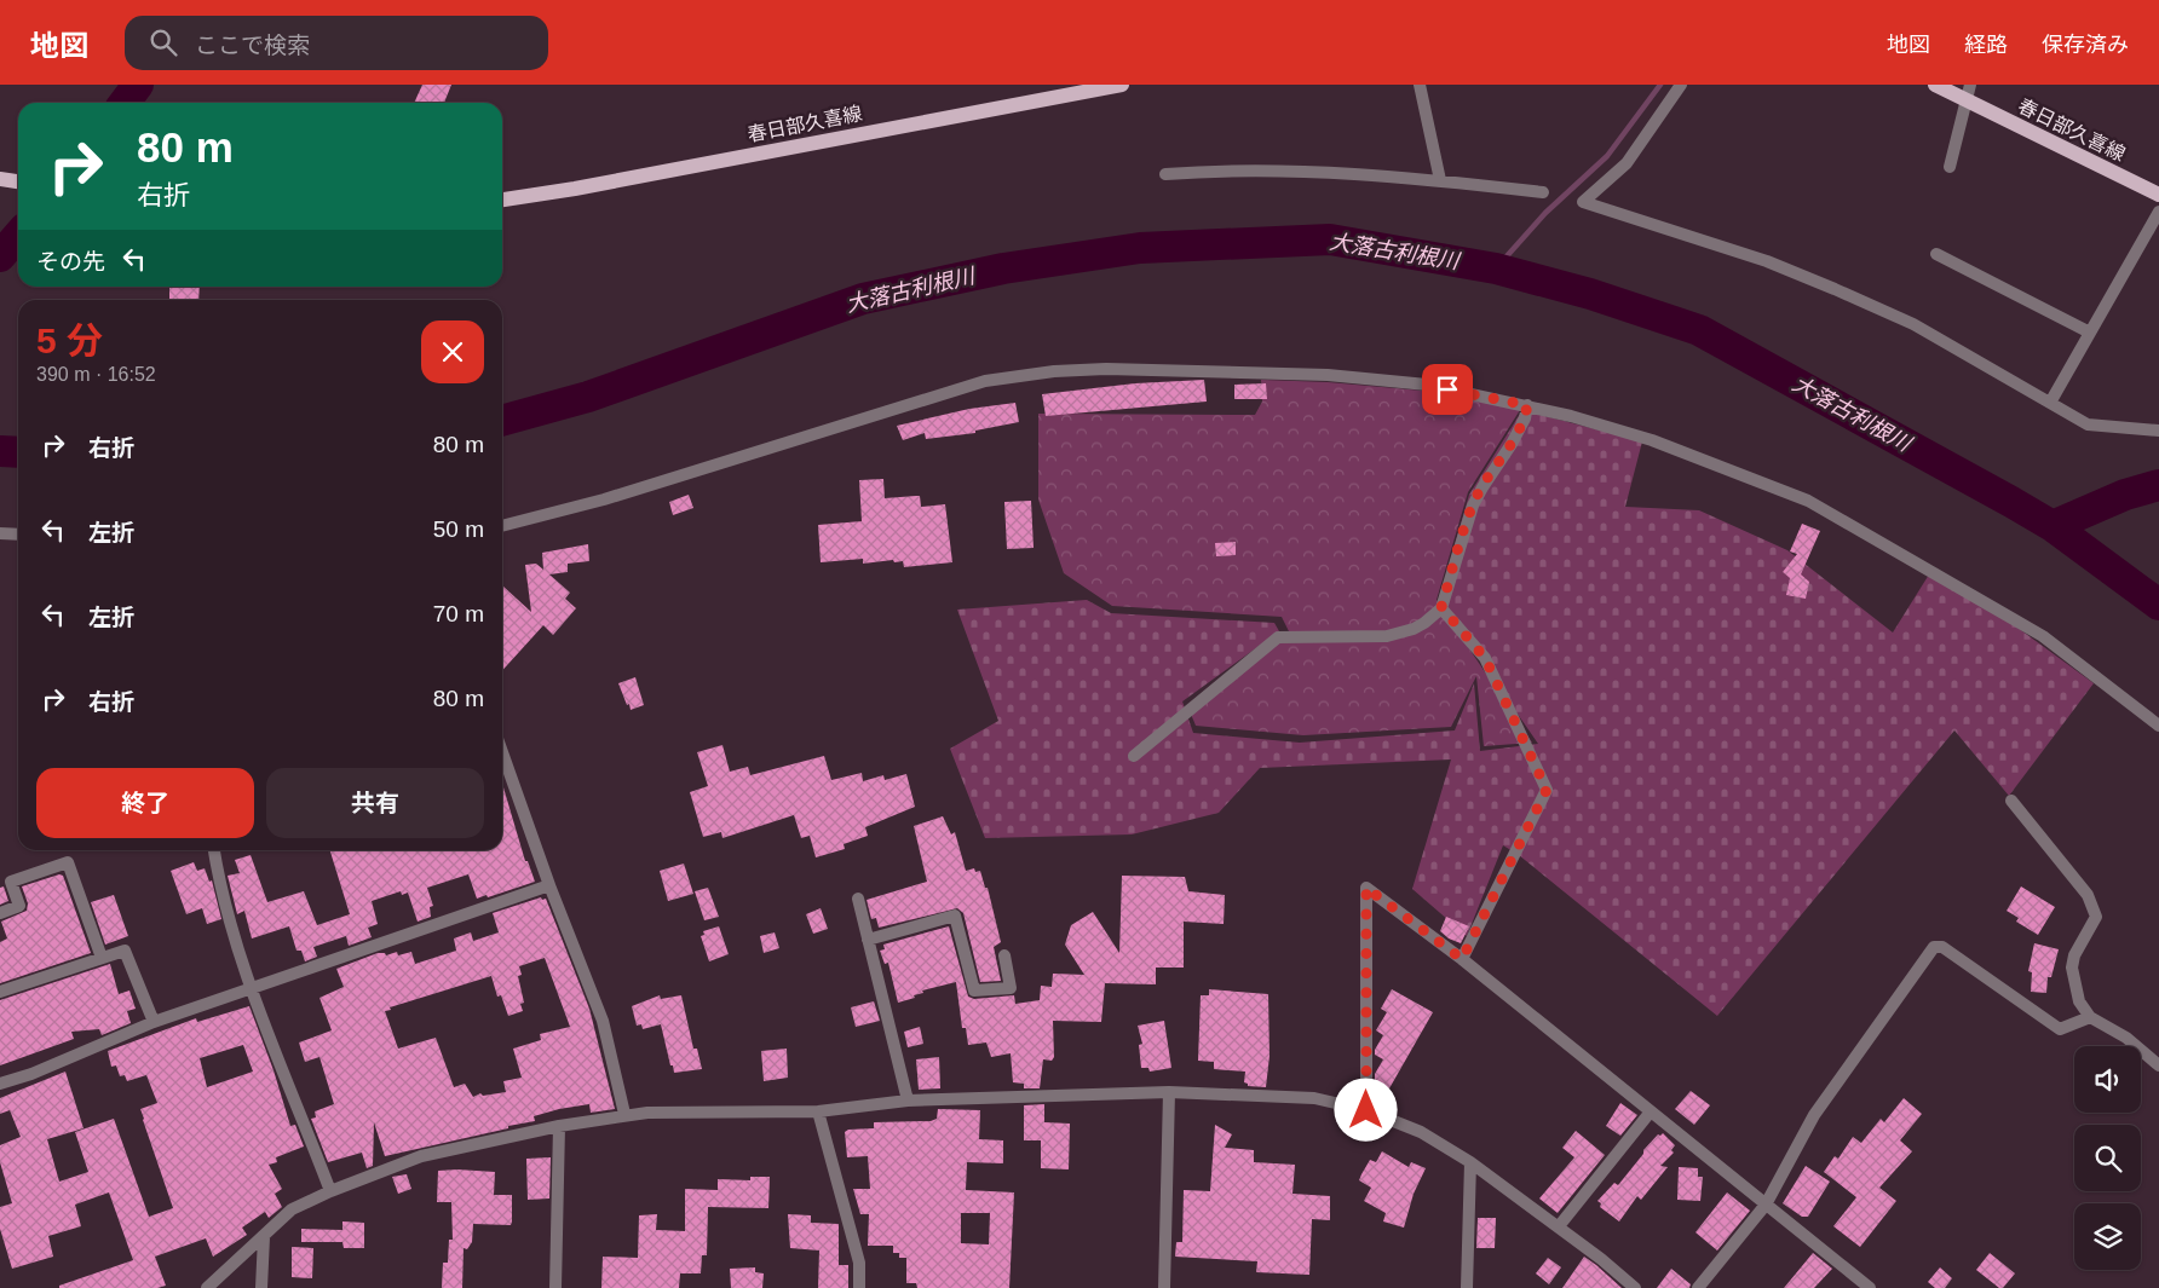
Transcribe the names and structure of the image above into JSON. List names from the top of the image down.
{
  "streets": {
    "main road": ["春日部久喜線"]
  },
  "water": ["大落古利根川"],
  "page": {
    "header": "地図",
    "search": "ここで検索",
    "nav": ["地図", "経路", "保存済み"],
    "turn": ["80 m", "右折"],
    "then": "その先",
    "heading": ["5 分", "390 m · 16:52"],
    "list": [
      {
        "name": "右折",
        "value": "80 m"
      },
      {
        "name": "左折",
        "value": "50 m"
      },
      {
        "name": "左折",
        "value": "70 m"
      },
      {
        "name": "右折",
        "value": "80 m"
      }
    ],
    "buttons": ["終了", "共有"]
  }
}
